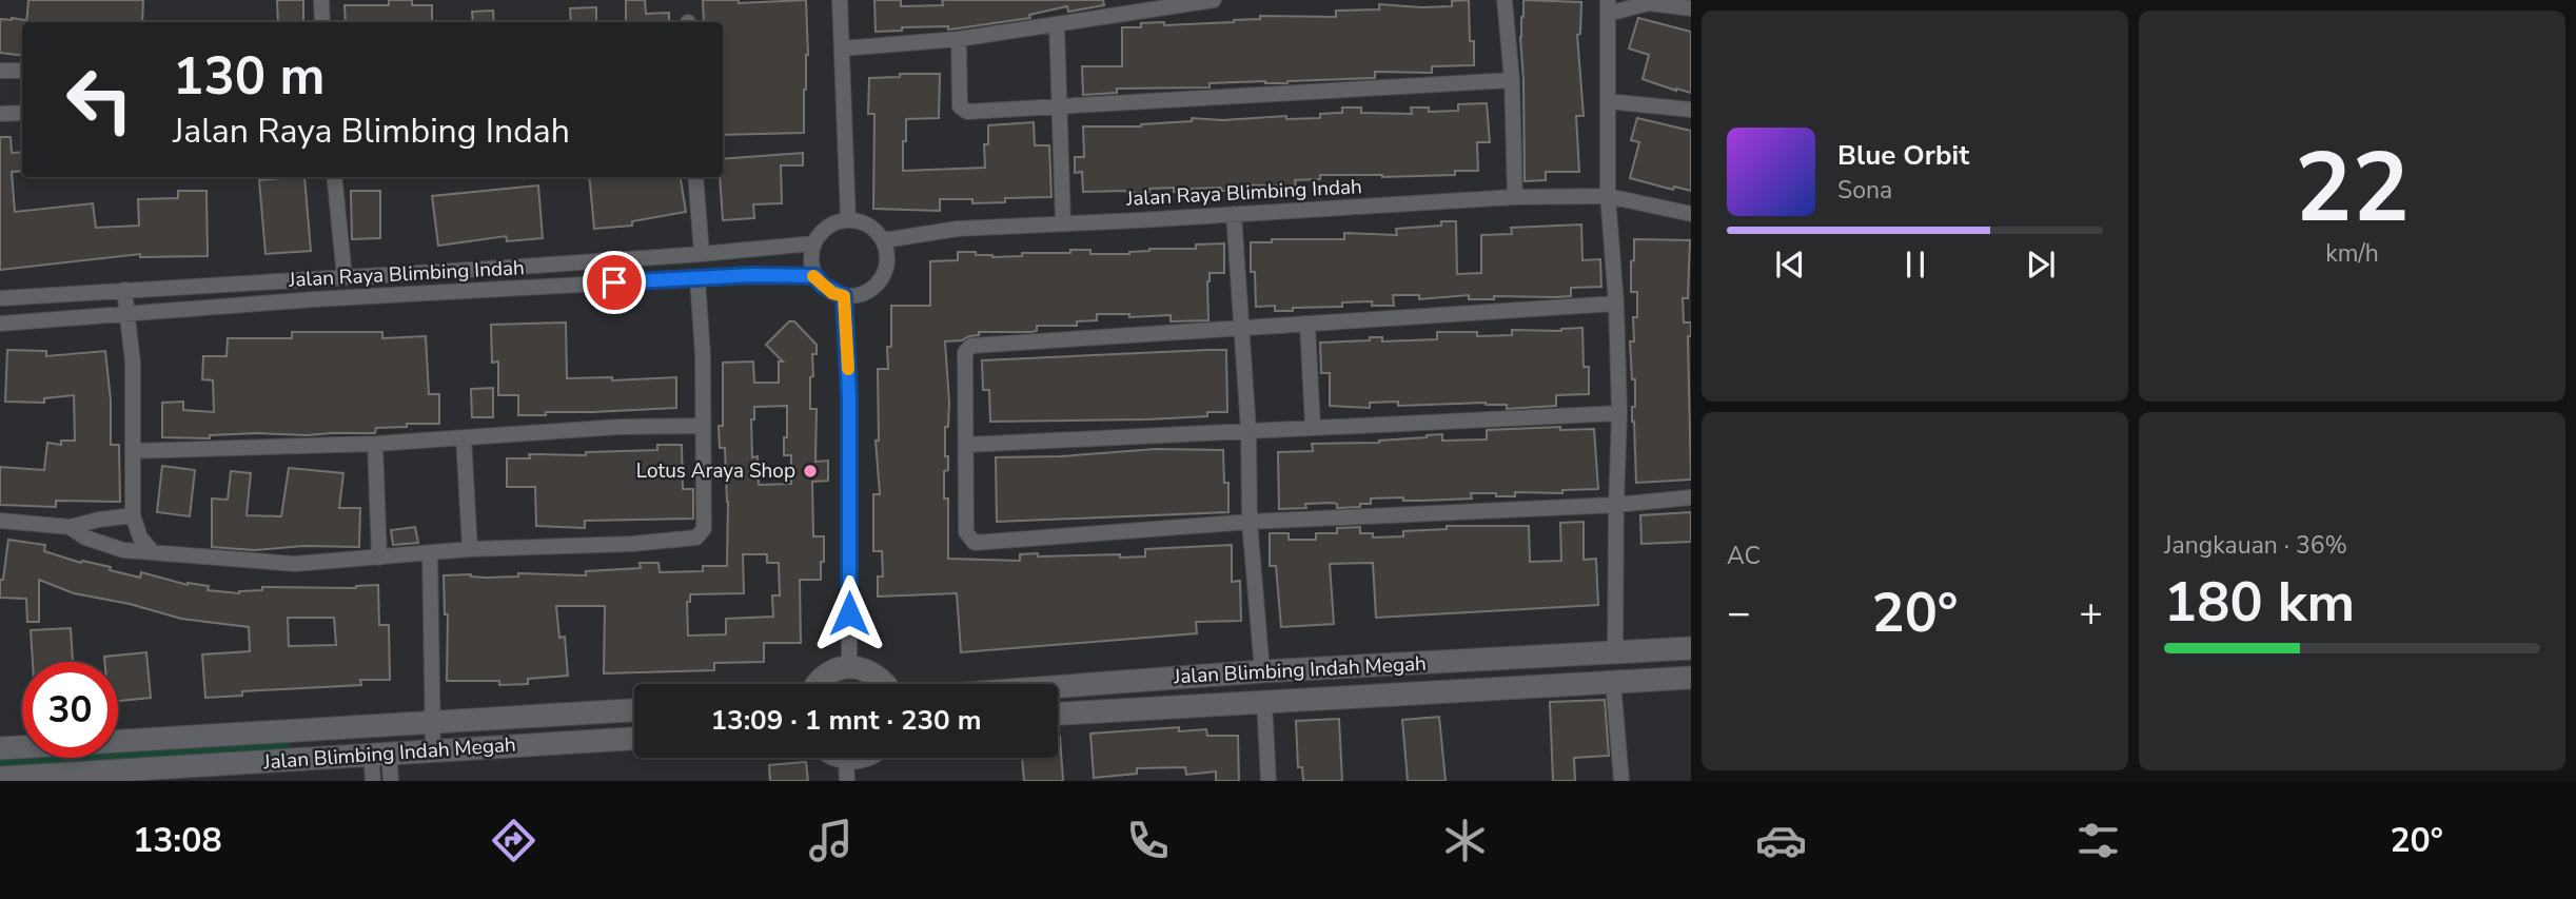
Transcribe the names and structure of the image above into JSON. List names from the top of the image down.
{
  "streets": {
    "street": ["Jalan Raya Blimbing Indah", "Jalan Blimbing Indah Megah"]
  },
  "places": ["Lotus Araya Shop"],
  "page": {
    "tile": [
      ["22", "km/h"],
      "AC",
      ["Jangkauan · 36%", "180 km"]
    ],
    "turn": ["130 m", "Jalan Raya Blimbing Indah"],
    "song": ["Blue Orbit", "Sona"],
    "heat": ["−", "20°", "+"],
    "limit": "30",
    "trip": "13:09 · 1 mnt · 230 m",
    "tabs": ["13:08", "20°"]
  }
}
